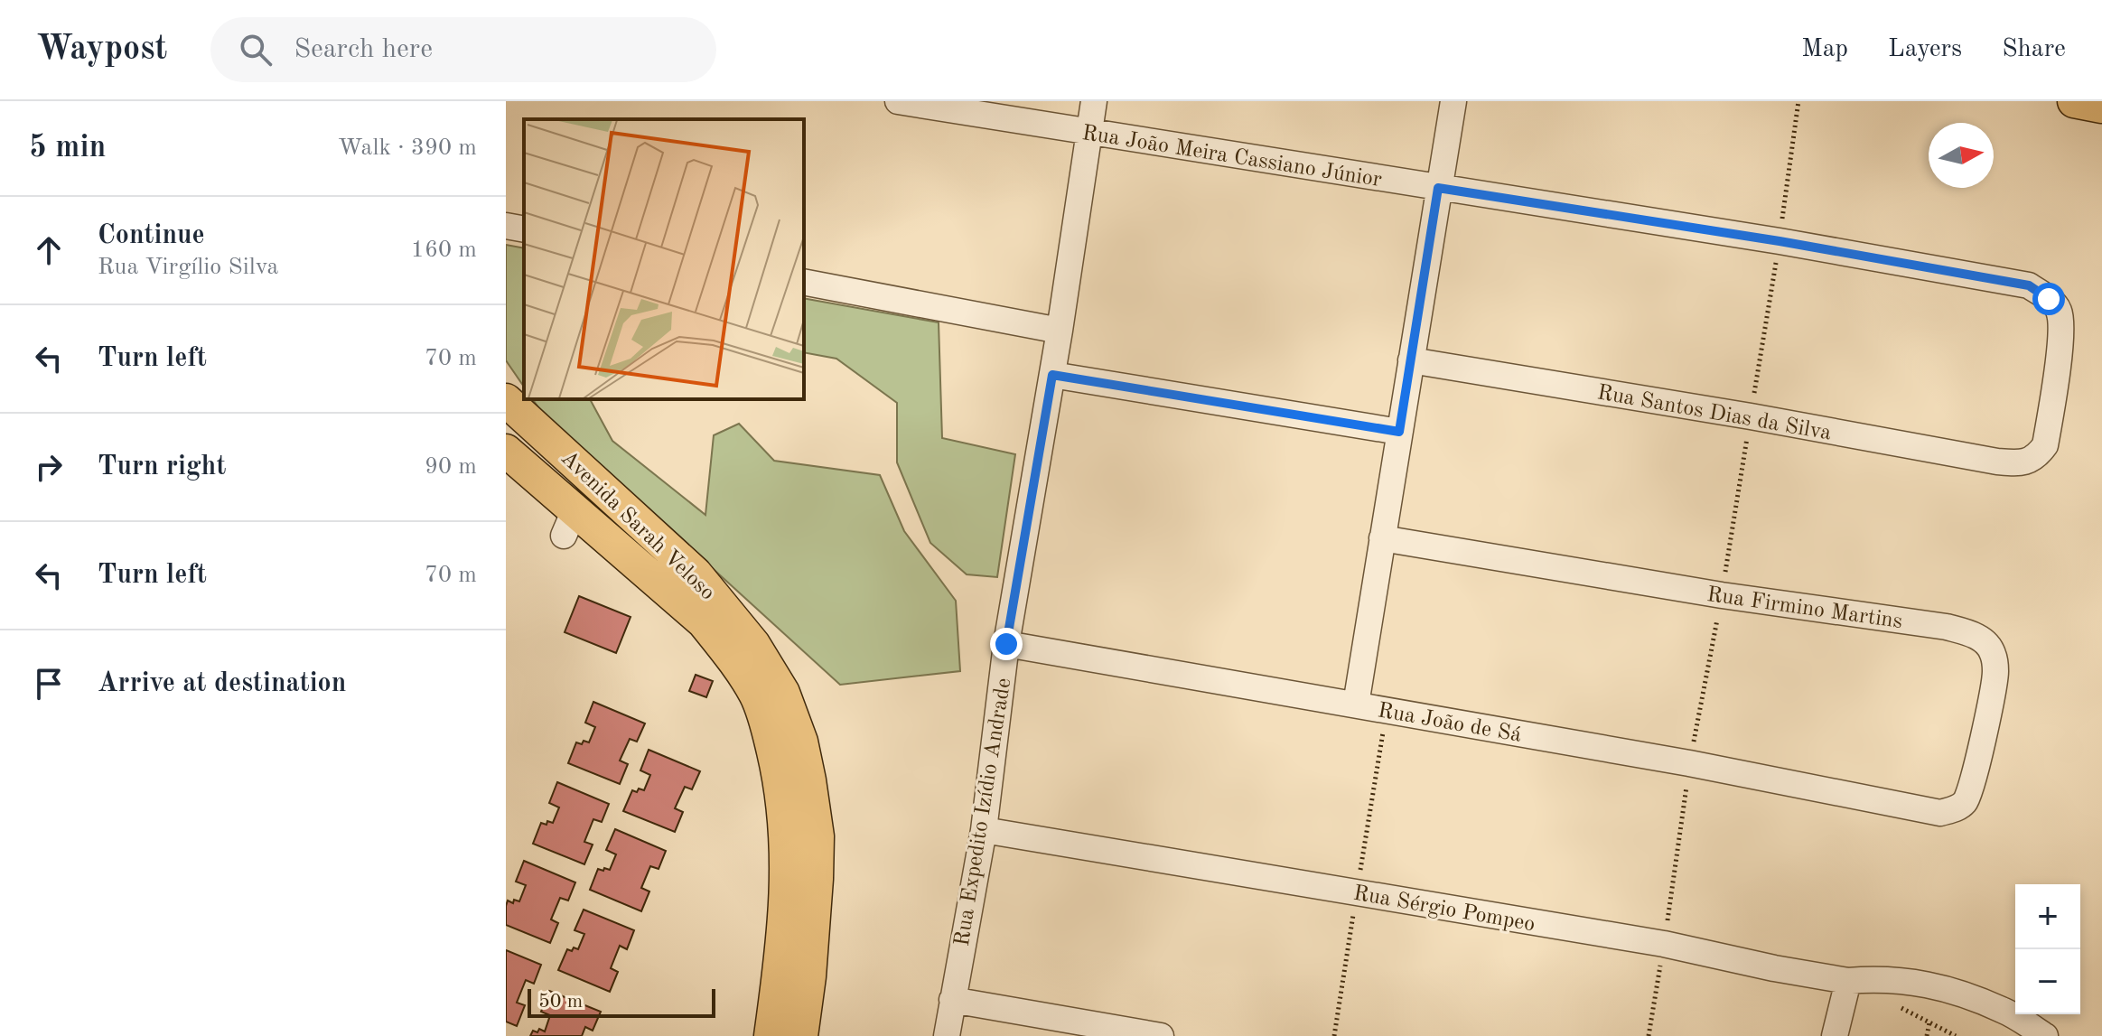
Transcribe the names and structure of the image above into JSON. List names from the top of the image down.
{
  "streets": {
    "main road": ["Avenida Sarah Veloso"],
    "street": [
      "Rua João Meira Cassiano Júnior",
      "Rua Santos Dias da Silva",
      "Rua Firmino Martins",
      "Rua João de Sá",
      "Rua Expedito Izídio Andrade",
      "Rua Sérgio Pompeo"
    ]
  },
  "crossings": [
    ["Rua João Meira Cassiano Júnior", "Rua Santos Dias da Silva"],
    ["Rua João Meira Cassiano Júnior", "Rua Expedito Izídio Andrade"],
    ["Rua Firmino Martins", "Rua João de Sá"],
    ["Rua João de Sá", "Rua Expedito Izídio Andrade"],
    ["Rua Expedito Izídio Andrade", "Rua Sérgio Pompeo"]
  ],
  "scale_bar": "50 m",
  "north": "right",
  "page": {
    "header": "Waypost",
    "search": "Search here",
    "nav": ["Map", "Layers", "Share"],
    "heading": ["5 min", "Walk · 390 m"],
    "list": [
      ["Continue", "Rua Virgílio Silva", "160 m"],
      ["Turn left", "70 m"],
      ["Turn right", "90 m"],
      ["Turn left", "70 m"],
      "Arrive at destination"
    ],
    "map_buttons": ["+", "−"],
    "scale": "50 m"
  }
}
